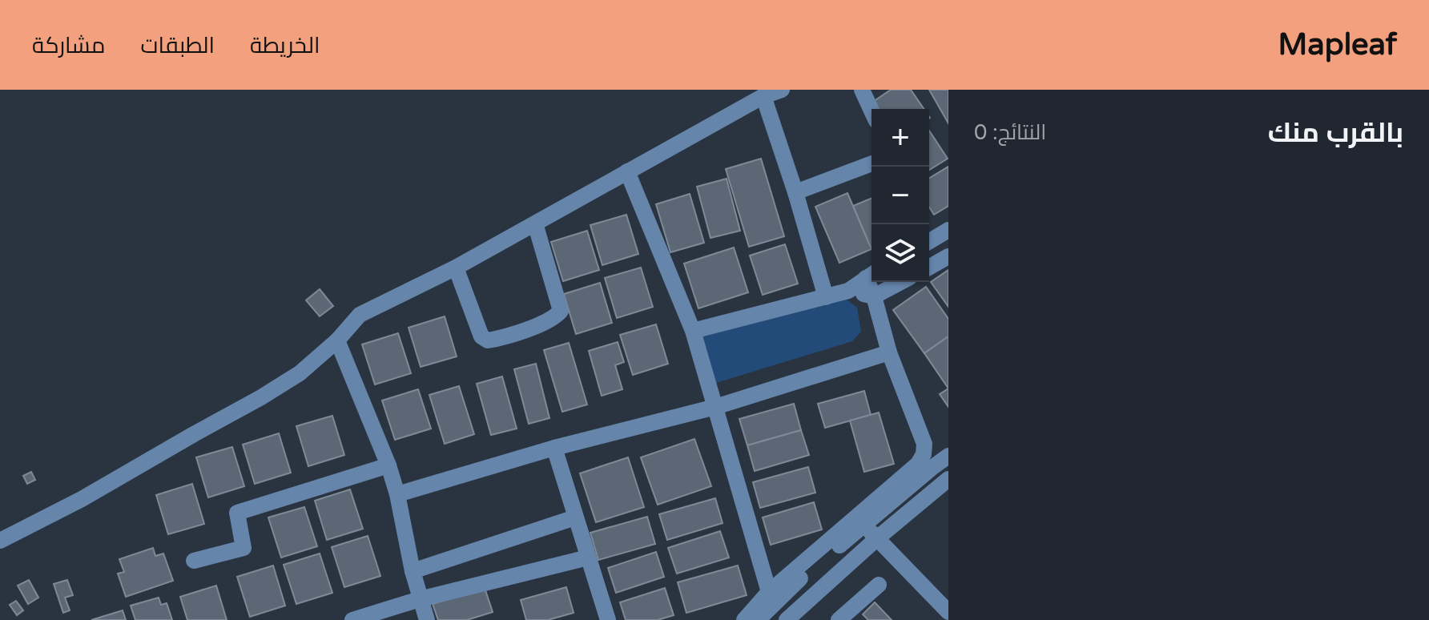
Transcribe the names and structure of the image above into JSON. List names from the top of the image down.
{
  "page": {
    "header": "Mapleaf",
    "nav": ["الخريطة", "الطبقات", "مشاركة"],
    "heading": ["بالقرب منك", "النتائج: 0"],
    "map_buttons": ["+", "−"]
  }
}
